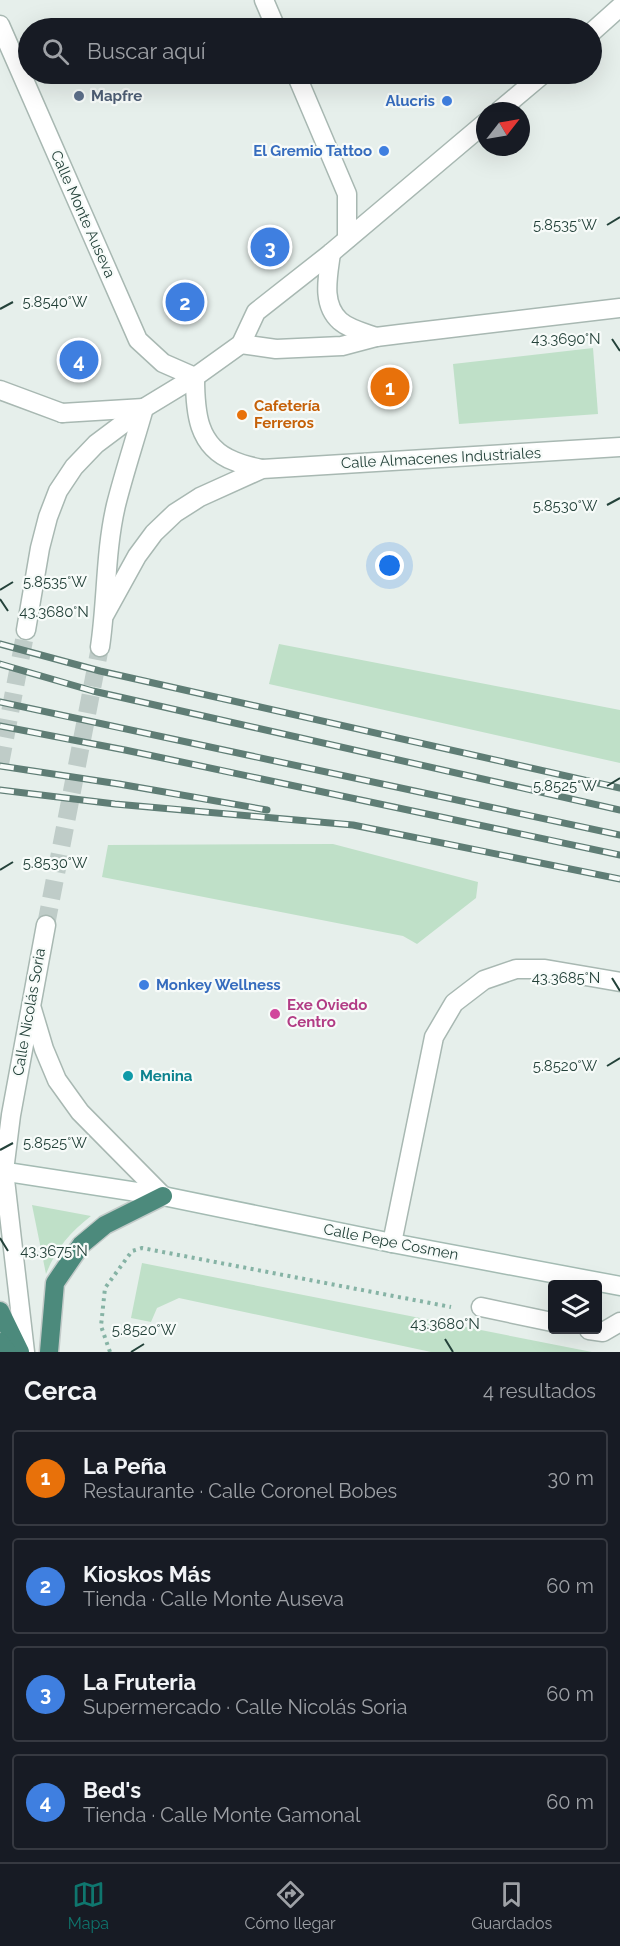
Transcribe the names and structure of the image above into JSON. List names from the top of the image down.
{
  "streets": {
    "street": [
      "Calle Monte Auseva",
      "Calle Almacenes Industriales",
      "Calle Nicolás Soria",
      "Calle Pepe Cosmen"
    ]
  },
  "crossings": [
    ["Calle Monte Auseva", "Calle Almacenes Industriales"],
    ["Calle Nicolás Soria", "Calle Pepe Cosmen"]
  ],
  "places": [
    "Mapfre",
    "Alucris",
    "El Gremio Tattoo",
    "Cafetería Ferreros",
    "Monkey Wellness",
    "Exe Oviedo Centro",
    "Menina"
  ],
  "north": "top right",
  "page": {
    "search": "Buscar aquí",
    "pins": [
      "3",
      "2",
      "4",
      "1"
    ],
    "heading": ["Cerca", "4 resultados"],
    "list": [
      {
        "mark": "1",
        "name": "La Peña",
        "note": "Restaurante · Calle Coronel Bobes",
        "value": "30 m"
      },
      {
        "mark": "2",
        "name": "Kioskos Más",
        "note": "Tienda · Calle Monte Auseva",
        "value": "60 m"
      },
      {
        "mark": "3",
        "name": "La Fruteria",
        "note": "Supermercado · Calle Nicolás Soria",
        "value": "60 m"
      },
      {
        "mark": "4",
        "name": "Bed's",
        "note": "Tienda · Calle Monte Gamonal",
        "value": "60 m"
      }
    ],
    "nav": ["Mapa", "Cómo llegar", "Guardados"]
  },
  "coordinates": [
    "5.8535°W",
    "5.8540°W",
    "43.3690°N",
    "5.8530°W",
    "43.3680°N",
    "5.8525°W",
    "43.3685°N",
    "5.8520°W",
    "43.3675°N"
  ]
}
